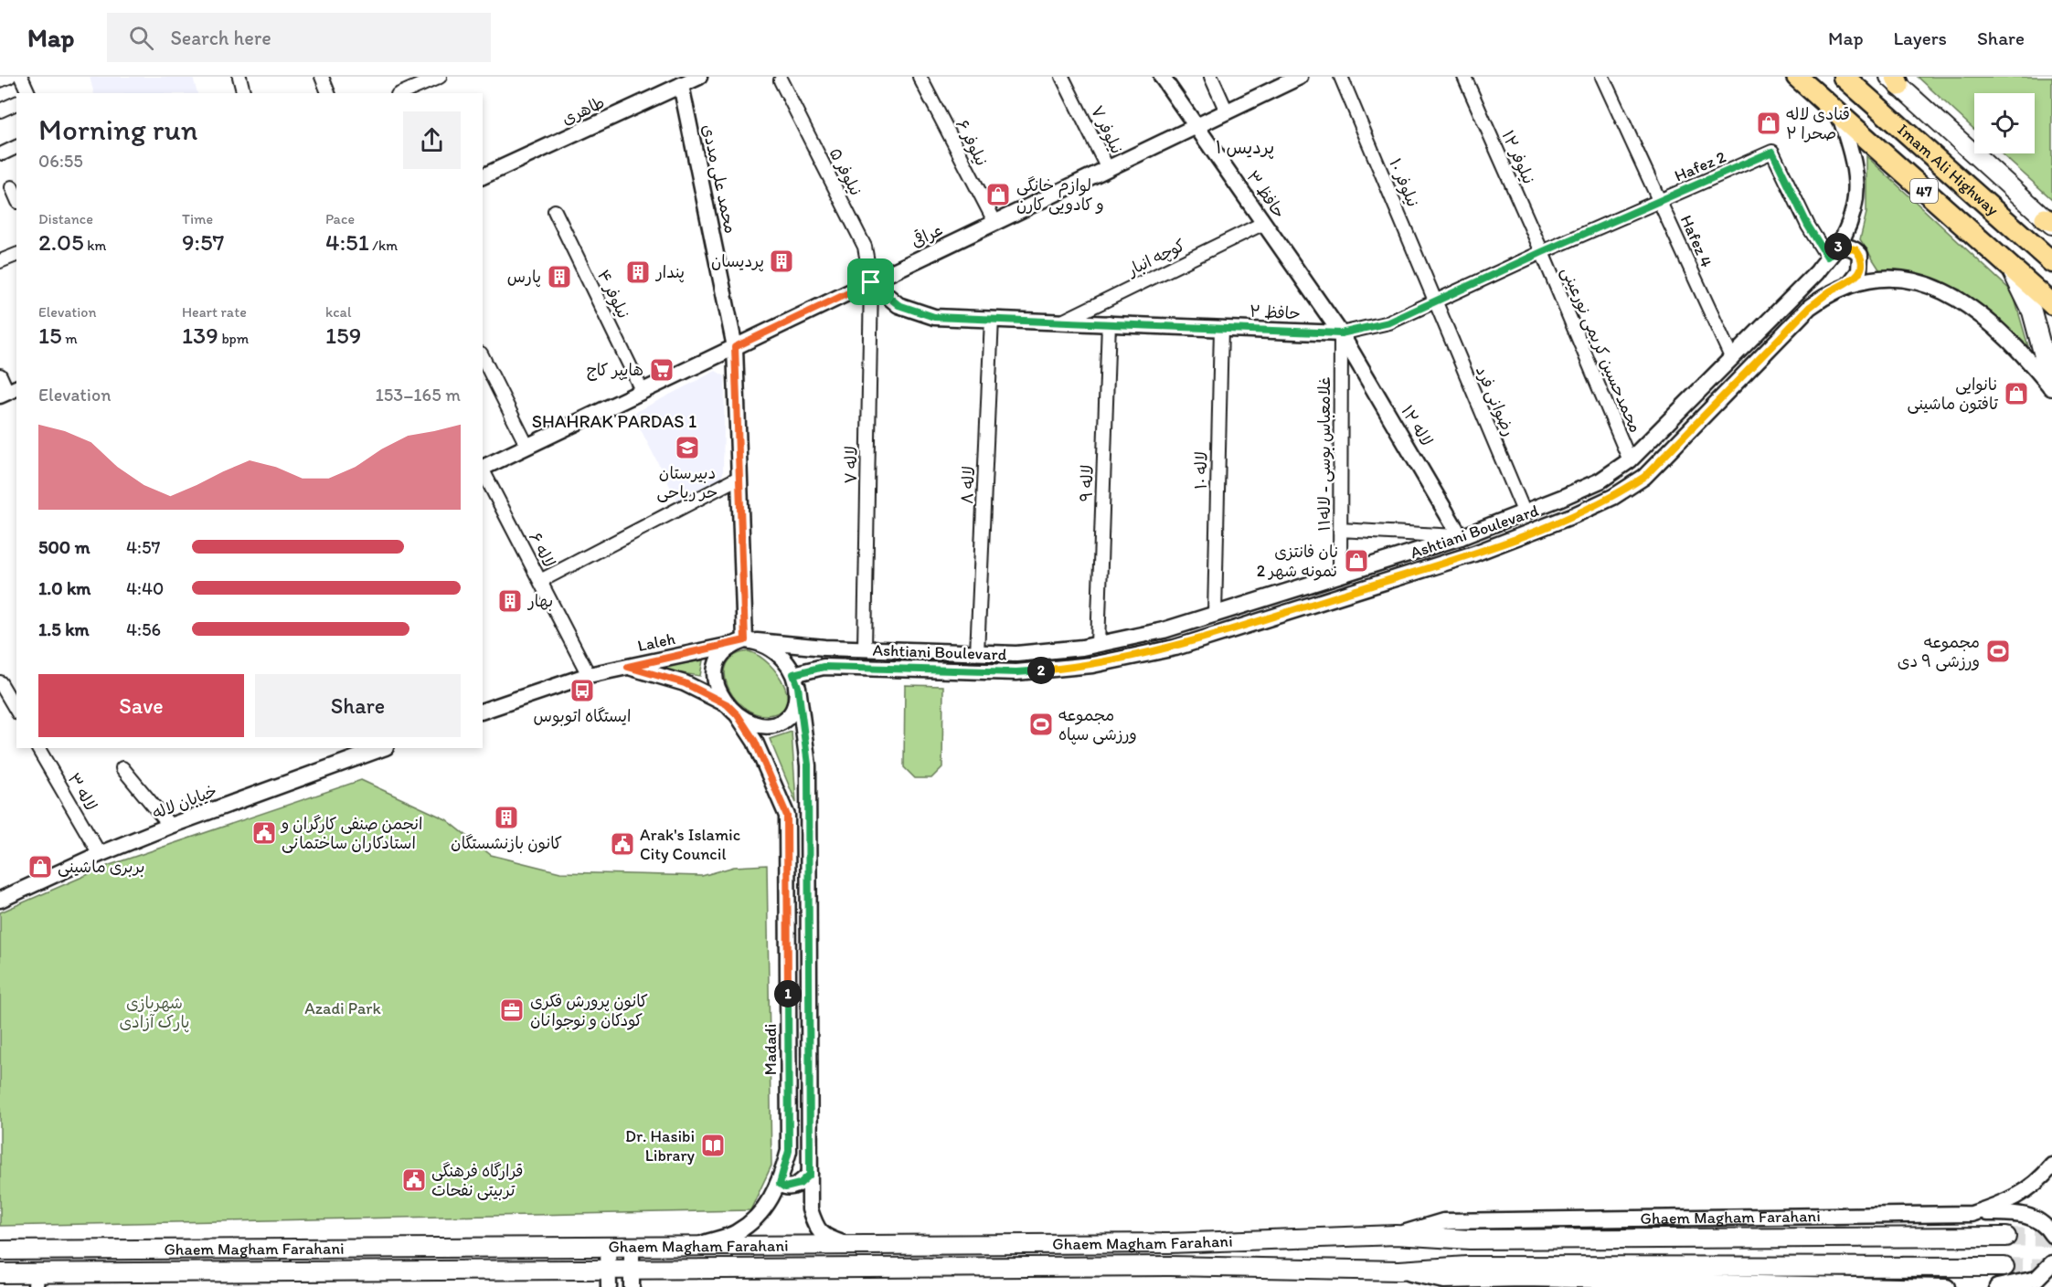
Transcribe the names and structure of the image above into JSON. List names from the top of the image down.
{
  "streets": {
    "highway": ["Imam Ali Highway", "47"],
    "main road": ["Ghaem Magham Farahani"],
    "street": [
      "طاهری",
      "نیلوفر ۷",
      "نیلوفر ۶",
      "نیلوفر ۱۲",
      "Hafez 2",
      "نیلوفر ۵",
      "محمد علی مددی",
      "نیلوفر ۱۰",
      "حافظ ۳",
      "عراقی",
      "Hafez 4",
      "کوچه انبار",
      "نیلوفر ۴",
      "حافظ ۲",
      "محمدحسین کریمی نورعینی",
      "رضوانی فرد",
      "لاله ۱۲",
      "غلامعباس بوسی - لاله۱۱",
      "لاله ۷",
      "لاله ۱۰",
      "لاله ۹",
      "لاله ۸",
      "Ashtiani Boulevard",
      "لاله ۶",
      "Laleh",
      "لاله ۳",
      "خیابان لاله",
      "Madadi"
    ]
  },
  "crossings": [
    ["طاهری", "محمد علی مددی"],
    ["نیلوفر ۷", "عراقی"],
    ["نیلوفر ۶", "عراقی"],
    ["نیلوفر ۱۲", "حافظ ۲"],
    ["نیلوفر ۱۲", "محمدحسین کریمی نورعینی"],
    ["Hafez 2", "Hafez 4"],
    ["Hafez 2", "حافظ ۲"],
    ["Hafez 2", "Ashtiani Boulevard"],
    ["Imam Ali Highway", "Ashtiani Boulevard"],
    ["نیلوفر ۵", "عراقی"],
    ["نیلوفر ۵", "حافظ ۲"],
    ["نیلوفر ۵", "لاله ۷"],
    ["محمد علی مددی", "عراقی"],
    ["محمد علی مددی", "Ashtiani Boulevard"],
    ["محمد علی مددی", "Laleh"],
    ["محمد علی مددی", "Madadi"],
    ["نیلوفر ۱۰", "حافظ ۲"],
    ["نیلوفر ۱۰", "رضوانی فرد"],
    ["حافظ ۳", "عراقی"],
    ["حافظ ۳", "کوچه انبار"],
    ["حافظ ۳", "حافظ ۲"],
    ["حافظ ۳", "لاله ۱۲"],
    ["حافظ ۳", "غلامعباس بوسی - لاله۱۱"],
    ["عراقی", "نیلوفر ۴"],
    ["عراقی", "حافظ ۲"],
    ["عراقی", "لاله ۷"],
    ["Hafez 4", "حافظ ۲"],
    ["Hafez 4", "Ashtiani Boulevard"],
    ["کوچه انبار", "حافظ ۲"],
    ["حافظ ۲", "محمدحسین کریمی نورعینی"],
    ["حافظ ۲", "رضوانی فرد"],
    ["حافظ ۲", "لاله ۱۲"],
    ["حافظ ۲", "غلامعباس بوسی - لاله۱۱"],
    ["حافظ ۲", "لاله ۷"],
    ["حافظ ۲", "لاله ۱۰"],
    ["حافظ ۲", "لاله ۹"],
    ["حافظ ۲", "لاله ۸"],
    ["محمدحسین کریمی نورعینی", "Ashtiani Boulevard"],
    ["رضوانی فرد", "Ashtiani Boulevard"],
    ["لاله ۱۲", "غلامعباس بوسی - لاله۱۱"],
    ["لاله ۱۲", "Ashtiani Boulevard"],
    ["غلامعباس بوسی - لاله۱۱", "Ashtiani Boulevard"],
    ["لاله ۷", "Ashtiani Boulevard"],
    ["لاله ۱۰", "Ashtiani Boulevard"],
    ["لاله ۹", "Ashtiani Boulevard"],
    ["لاله ۸", "Ashtiani Boulevard"],
    ["Ashtiani Boulevard", "Laleh"],
    ["Ashtiani Boulevard", "Madadi"],
    ["Laleh", "Madadi"],
    ["لاله ۳", "خیابان لاله"],
    ["Madadi", "Ghaem Magham Farahani"]
  ],
  "districts": ["پردیس ۱", "SHAHRAK PARDAS 1"],
  "parks": ["شهربازی پارک آزادی", "Azadi Park"],
  "places": {
    "shop": [
      "قنادی لاله صحرا ۲",
      "لوازم خانگی و کادویی کارن",
      "نانوایی تافتون ماشینی",
      "نان فانتزی نمونه شهر 2",
      "بربری ماشینی"
    ],
    "building": [
      "پردیسان",
      "پندار",
      "پارس",
      "بهار",
      "کانون بازنشستگان"
    ],
    "supermarket": ["هایپر کاج"],
    "school or university": ["دبیرستان حر ریاحی"],
    "sports": ["مجموعه ورزشی ۹ دی", "مجموعه ورزشی سپاه"],
    "bus stop": ["ایستگاه اتوبوس"],
    "public building": ["انجمن صنفی کارگران و استادکاران ساختمانی", "Arak's Islamic City Council", "قرارگاه فرهنگی تربیتی نفحات"],
    "office": ["کانون پرورش فکری کودکان و نوجوانان"],
    "library": ["Dr. Hasibi Library"]
  },
  "page": {
    "header": "Map",
    "search": "Search here",
    "nav": ["Map", "Layers", "Share"],
    "heading": ["Morning run", "06:55"],
    "stats": [
      ["Distance", "2.05 km"],
      ["Time", "9:57"],
      ["Pace", "4:51 /km"],
      ["Elevation", "15 m"],
      ["Heart rate", "139 bpm"],
      ["kcal", "159"]
    ],
    "pins": ["3", "2", "1"],
    "chart": ["Elevation", "153–165 m"],
    "list": [
      {
        "name": "500 m",
        "note": "4:57"
      },
      {
        "name": "1.0 km",
        "note": "4:40"
      },
      {
        "name": "1.5 km",
        "note": "4:56"
      }
    ],
    "buttons": ["Save", "Share"]
  }
}
